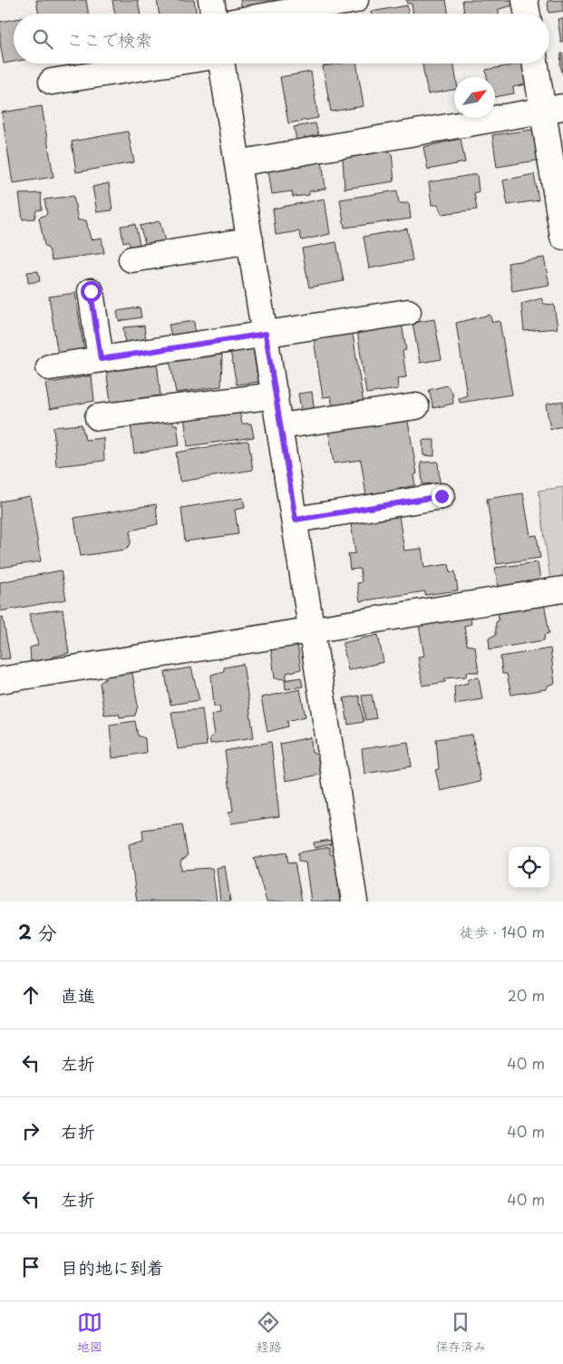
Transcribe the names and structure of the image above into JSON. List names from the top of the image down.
{
  "north": "top right",
  "page": {
    "search": "ここで検索",
    "heading": ["2 分", "徒歩 · 140 m"],
    "list": [
      ["直進", "20 m"],
      ["左折", "40 m"],
      ["右折", "40 m"],
      ["左折", "40 m"],
      "目的地に到着"
    ],
    "nav": ["地図", "経路", "保存済み"]
  }
}
